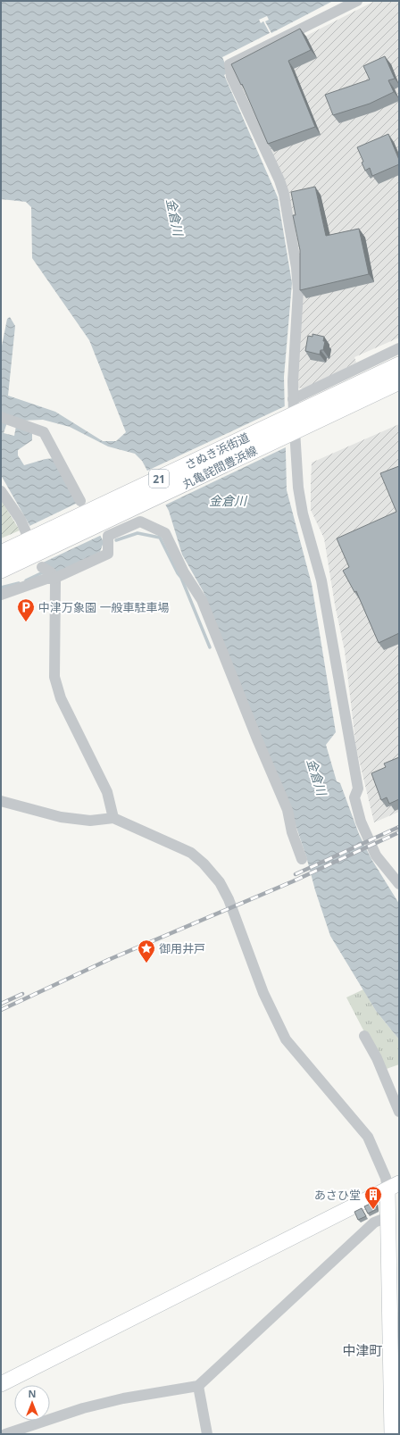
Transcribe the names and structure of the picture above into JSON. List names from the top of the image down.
{
  "streets": {
    "main road": ["さぬき浜街道", "21"]
  },
  "crossings": [
    ["さぬき浜街道", "21"]
  ],
  "districts": ["中津町"],
  "water": ["金倉川"],
  "places": {
    "parking": ["中津万象園 一般車駐車場"],
    "place": ["御用井戸"],
    "building": ["あさひ堂"]
  },
  "north": "top"
}
